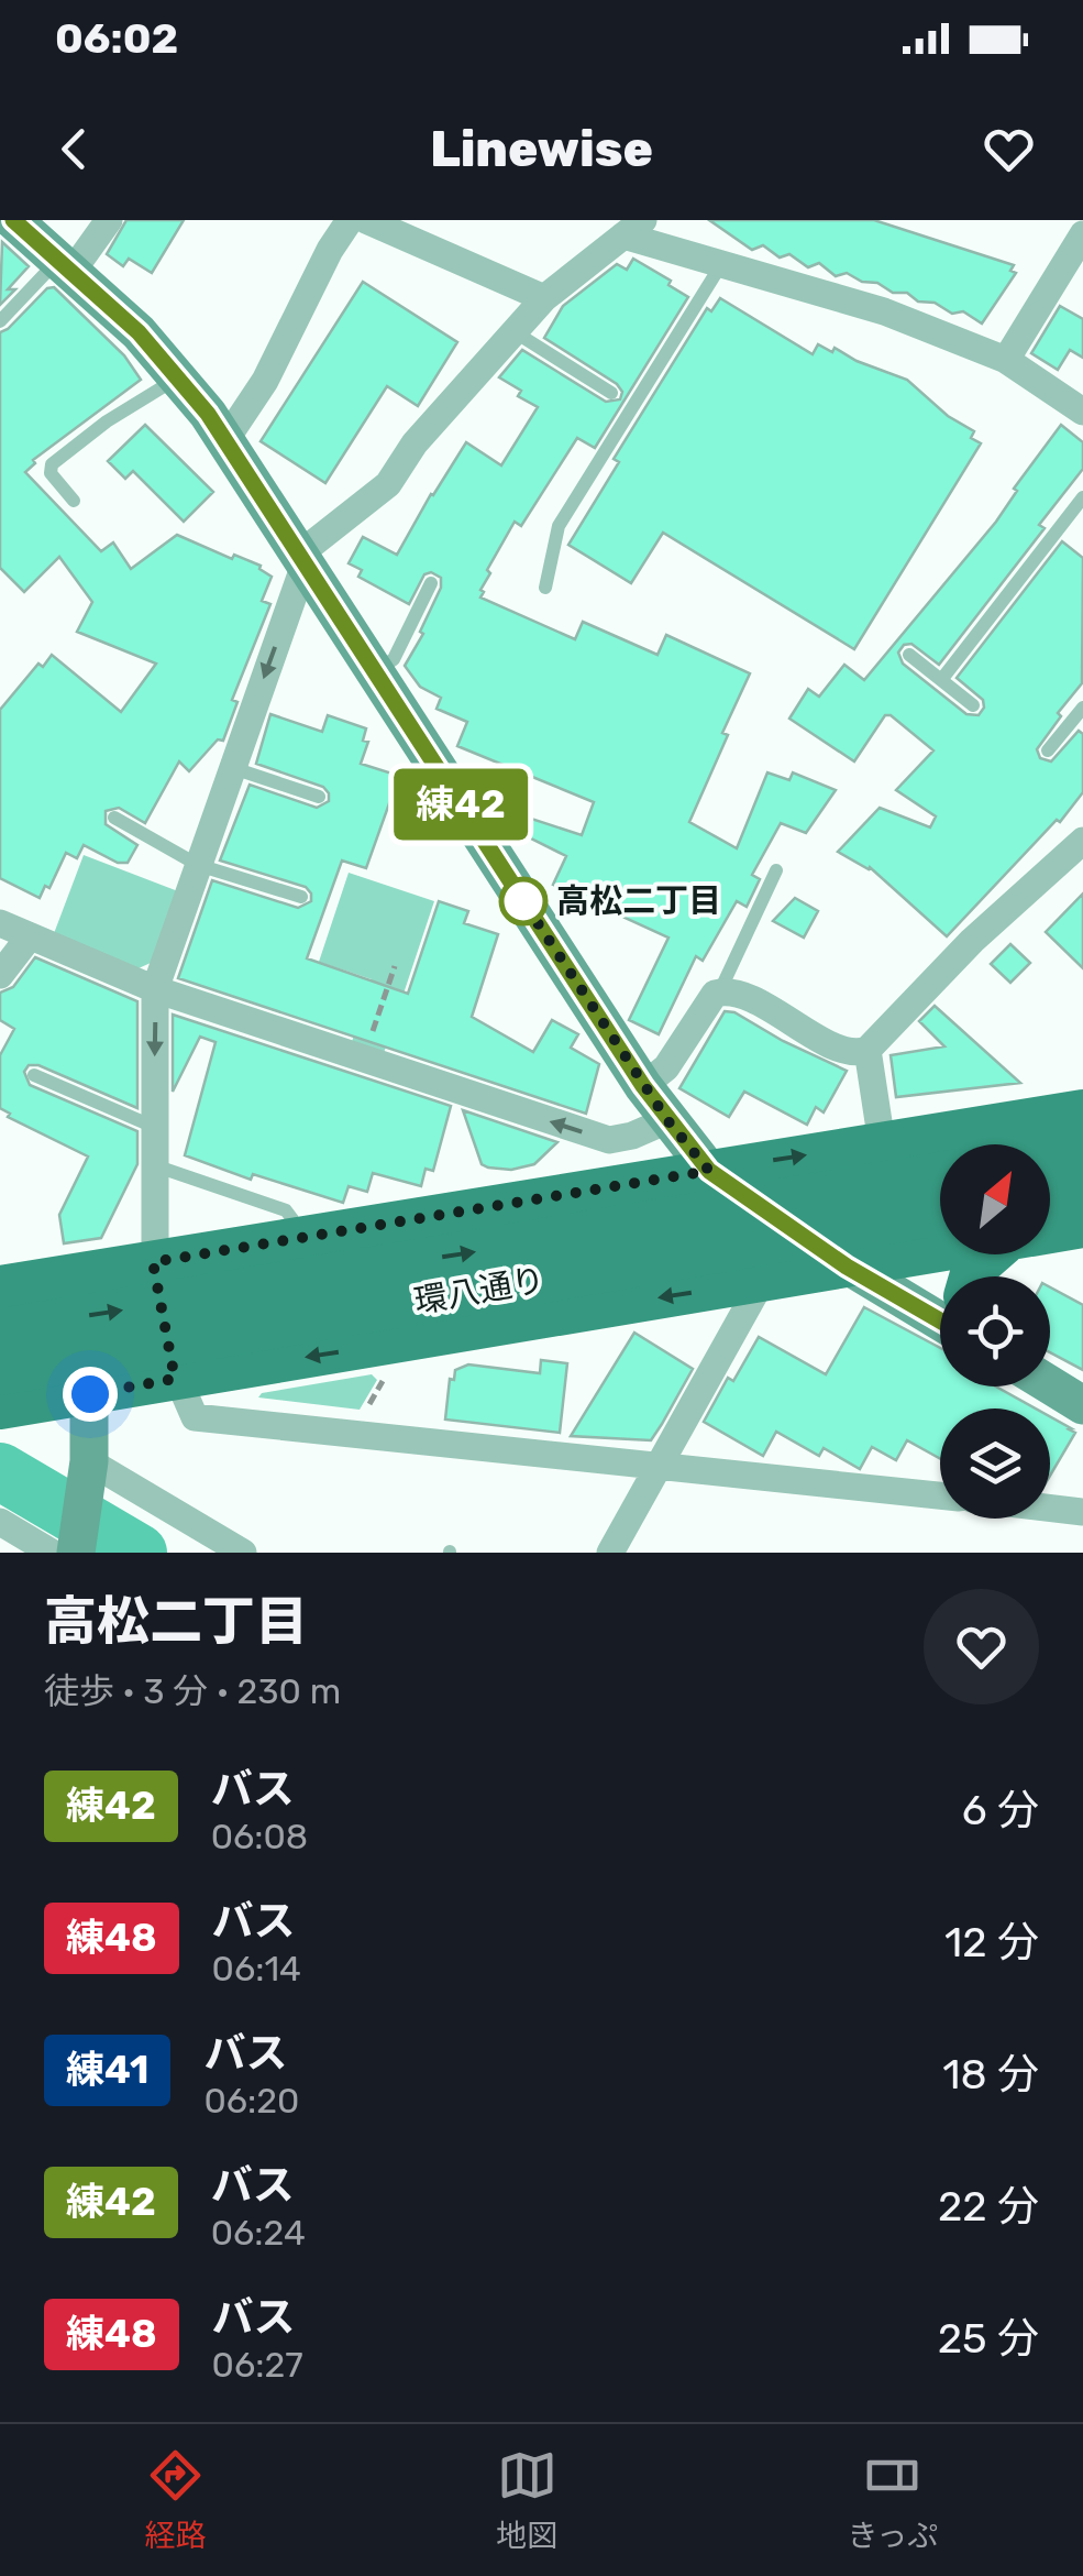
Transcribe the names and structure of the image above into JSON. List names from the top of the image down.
{
  "streets": {
    "main road": ["環八通り"]
  },
  "places": ["高松二丁目"],
  "lines": ["bus line 練42"],
  "north": "top right",
  "page": {
    "status": "06:02",
    "header": "Linewise",
    "on_map": "練42",
    "heading": ["高松二丁目", "徒歩 · 3 分 · 230 m"],
    "list": [
      {
        "mark": "練42",
        "name": "バス",
        "note": "06:08",
        "value": "6 分"
      },
      {
        "mark": "練48",
        "name": "バス",
        "note": "06:14",
        "value": "12 分"
      },
      {
        "mark": "練41",
        "name": "バス",
        "note": "06:20",
        "value": "18 分"
      },
      {
        "mark": "練42",
        "name": "バス",
        "note": "06:24",
        "value": "22 分"
      },
      {
        "mark": "練48",
        "name": "バス",
        "note": "06:27",
        "value": "25 分"
      }
    ],
    "tabs": ["経路", "地図", "きっぷ"]
  }
}
